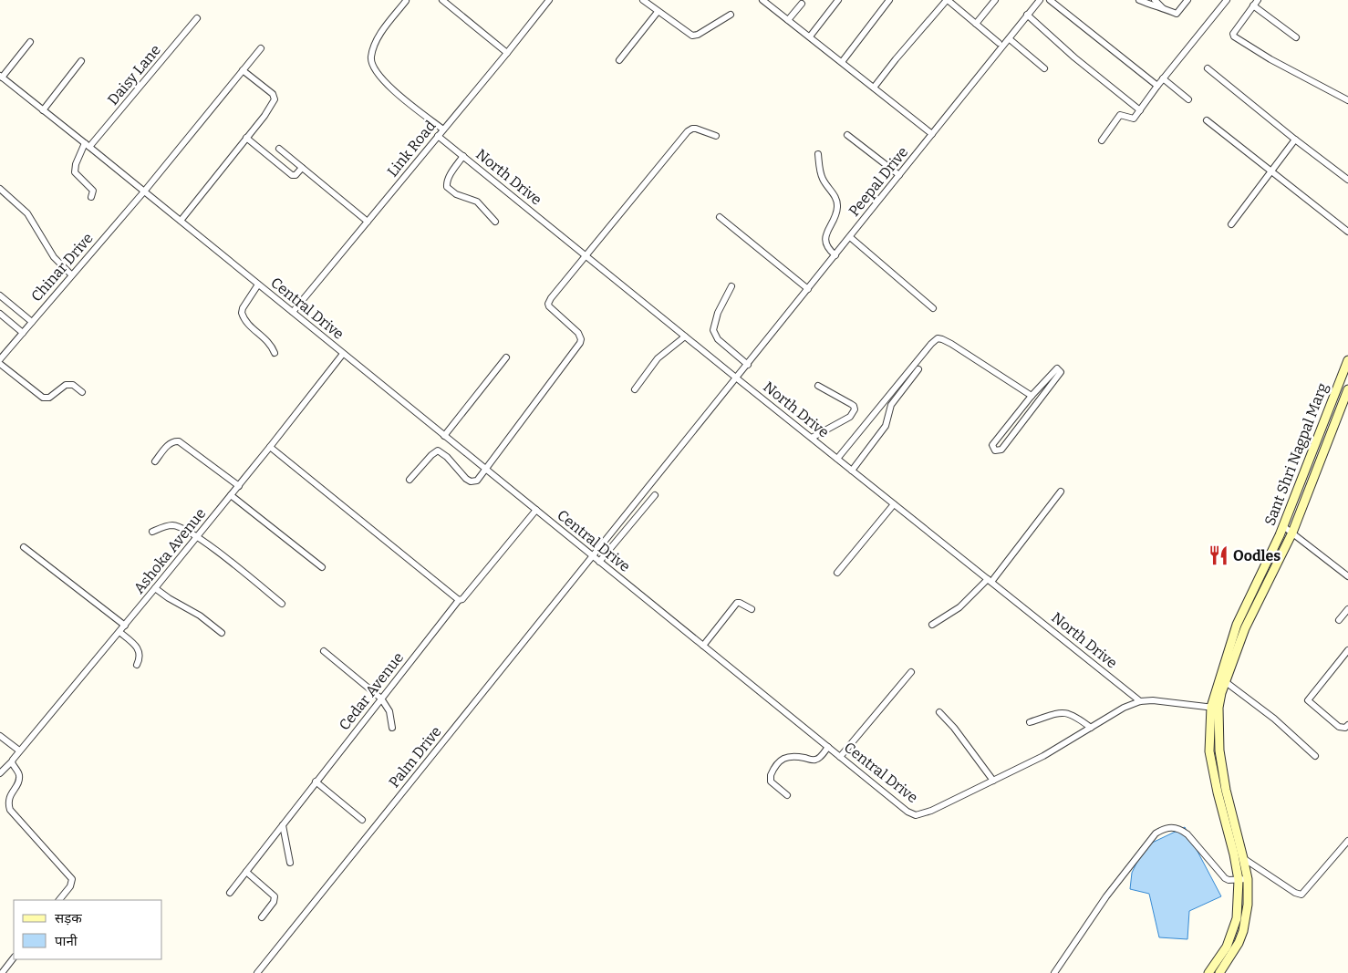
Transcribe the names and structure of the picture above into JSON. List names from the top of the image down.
{
  "streets": {
    "main road": ["Sant Shri Nagpal Marg"],
    "street": [
      "Daisy Lane",
      "Link Road",
      "North Drive",
      "Peepal Drive",
      "Chinar Drive",
      "Central Drive",
      "Ashoka Avenue",
      "Cedar Avenue",
      "Palm Drive"
    ]
  },
  "crossings": [
    ["Daisy Lane", "Central Drive"],
    ["Link Road", "North Drive"],
    ["Link Road", "Central Drive"],
    ["North Drive", "Peepal Drive"],
    ["North Drive", "Central Drive"],
    ["North Drive", "Palm Drive"],
    ["Peepal Drive", "Palm Drive"],
    ["Chinar Drive", "Central Drive"],
    ["Central Drive", "Sant Shri Nagpal Marg"],
    ["Central Drive", "Ashoka Avenue"],
    ["Central Drive", "Cedar Avenue"],
    ["Central Drive", "Palm Drive"]
  ],
  "places": {
    "restaurant": ["Oodles"]
  },
  "legend": ["सड़क", "पानी"]
}
